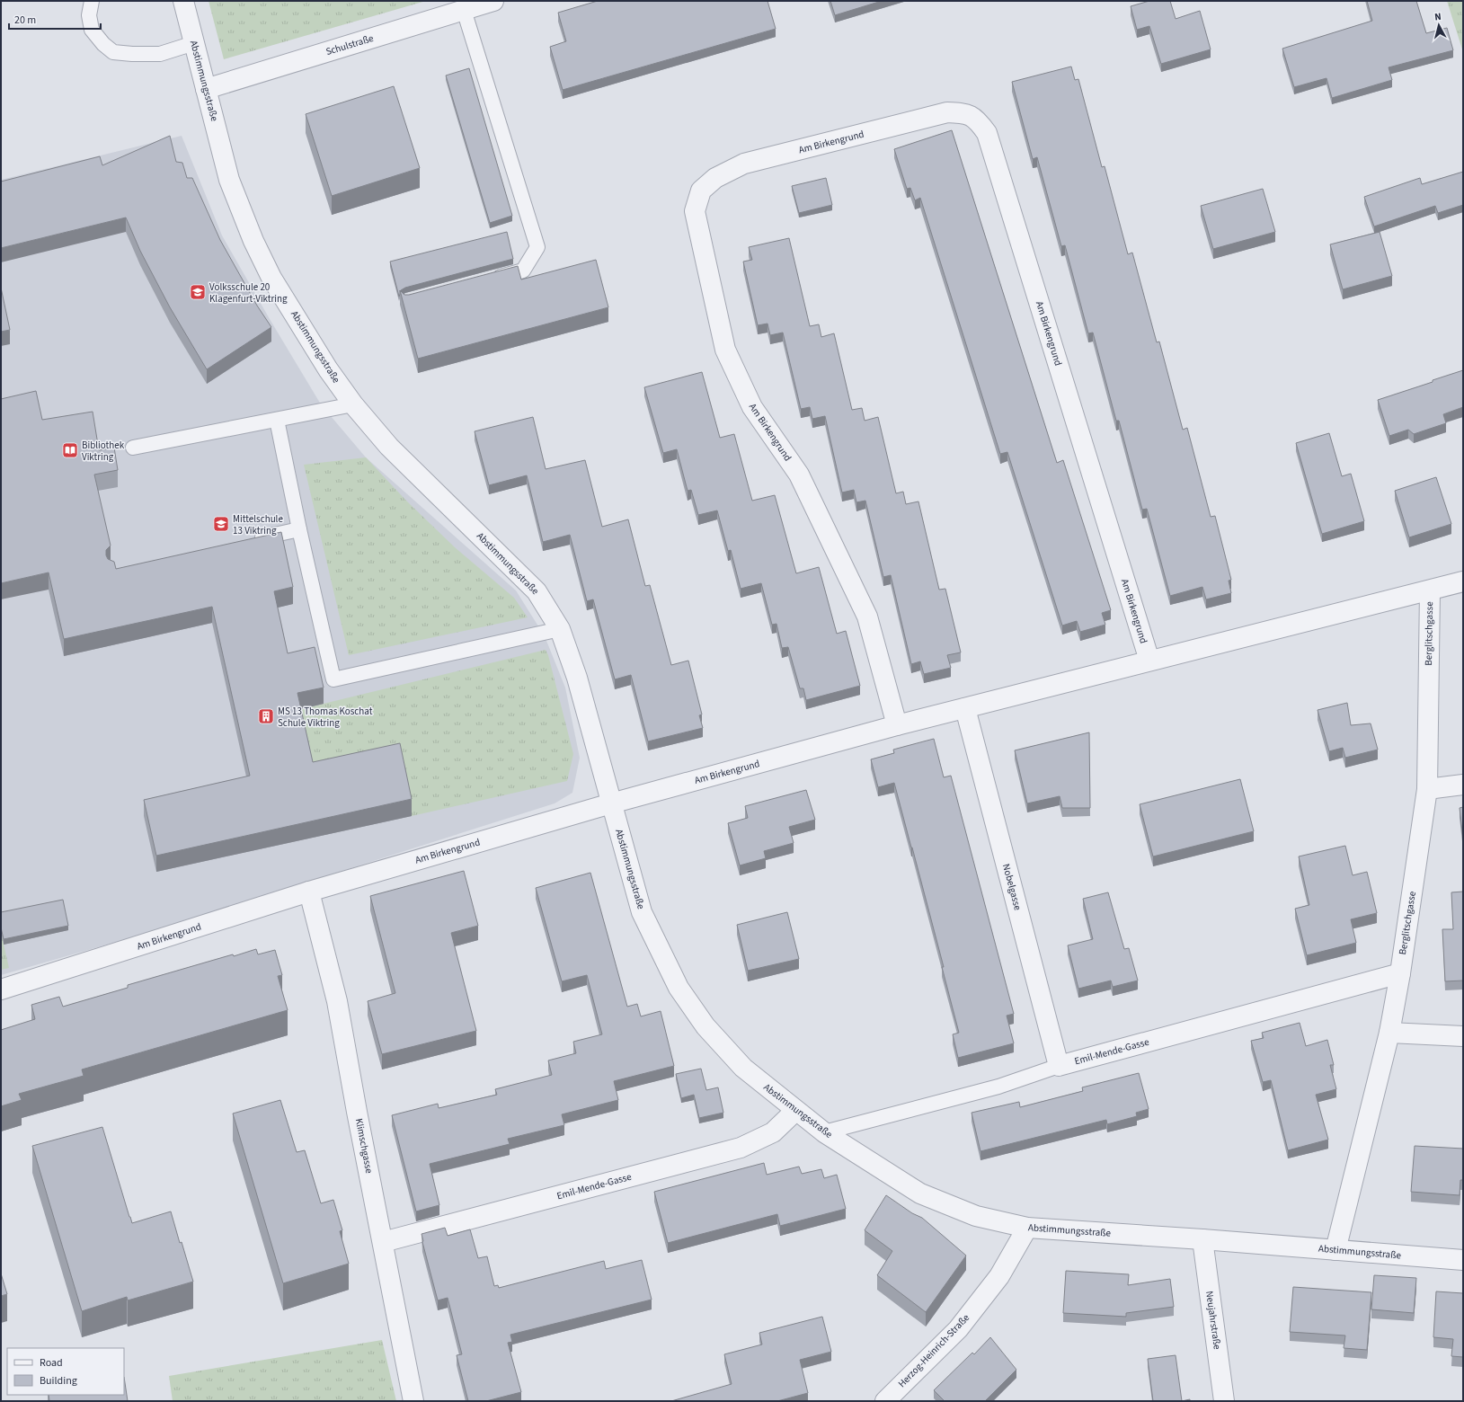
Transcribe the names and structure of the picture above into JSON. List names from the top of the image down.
{
  "streets": {
    "street": [
      "Schulstraße",
      "Abstimmungsstraße",
      "Am Birkengrund",
      "Berglitschgasse",
      "Nobelgasse",
      "Emil-Mende-Gasse",
      "Klimschgasse",
      "Neujahrstraße",
      "Herzog-Heinrich-Straße"
    ]
  },
  "crossings": [
    ["Schulstraße", "Abstimmungsstraße"],
    ["Abstimmungsstraße", "Am Birkengrund"],
    ["Abstimmungsstraße", "Berglitschgasse"],
    ["Abstimmungsstraße", "Emil-Mende-Gasse"],
    ["Abstimmungsstraße", "Neujahrstraße"],
    ["Abstimmungsstraße", "Herzog-Heinrich-Straße"],
    ["Am Birkengrund", "Berglitschgasse"],
    ["Am Birkengrund", "Nobelgasse"],
    ["Am Birkengrund", "Klimschgasse"],
    ["Berglitschgasse", "Emil-Mende-Gasse"],
    ["Nobelgasse", "Emil-Mende-Gasse"],
    ["Emil-Mende-Gasse", "Klimschgasse"]
  ],
  "places": {
    "school or university": ["Volksschule 20 Klagenfurt-Viktring", "Mittelschule 13 Viktring"],
    "library": ["Bibliothek Viktring"],
    "building": ["MS 13 Thomas Koschat Schule Viktring"]
  },
  "legend": ["Road", "Building"],
  "scale_bar": "20 m",
  "north": "top"
}
